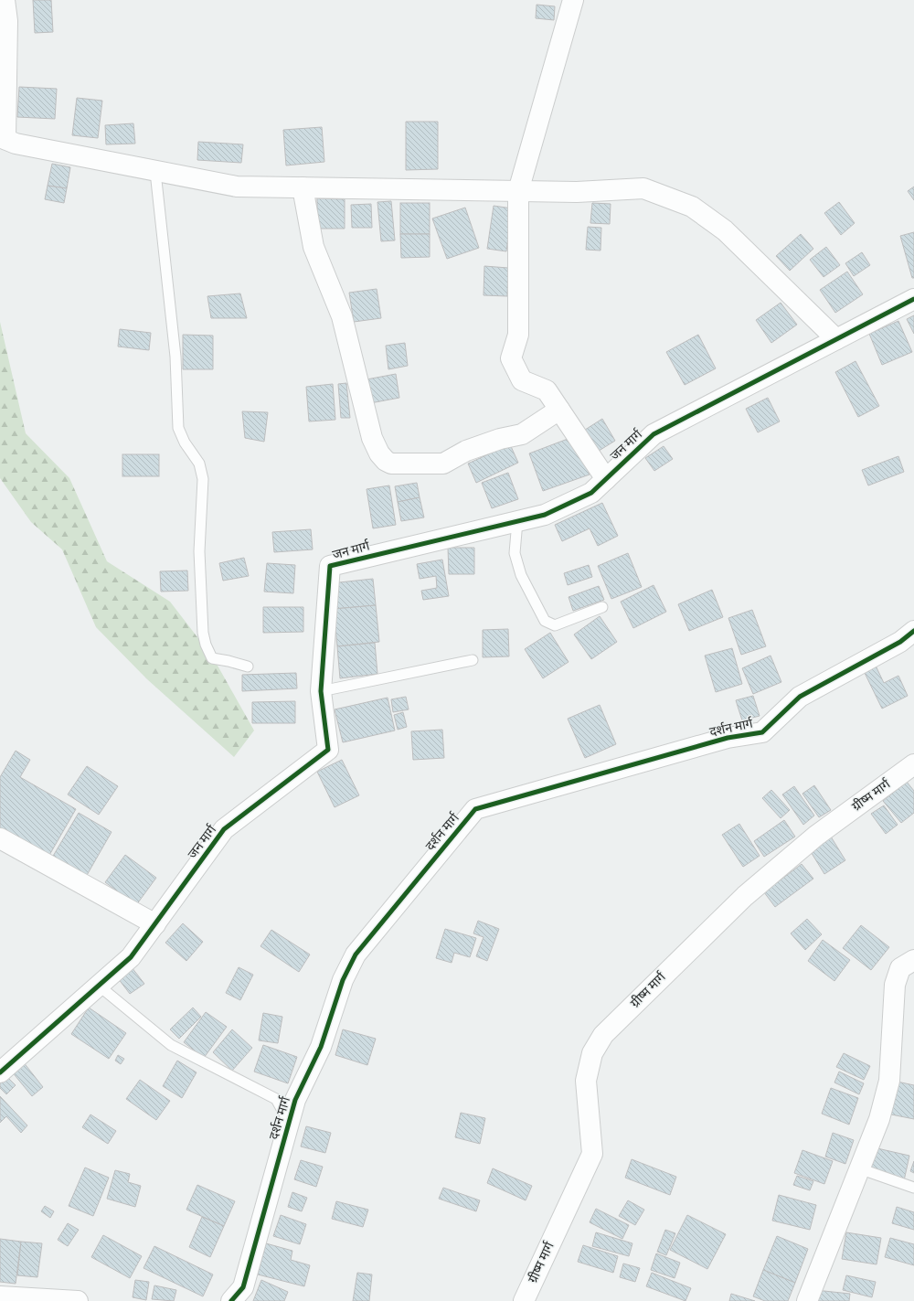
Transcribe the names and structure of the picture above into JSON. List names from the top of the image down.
{
  "streets": {
    "street": ["जन मार्ग", "दर्शन मार्ग", "ग्रीष्म मार्ग"]
  }
}
